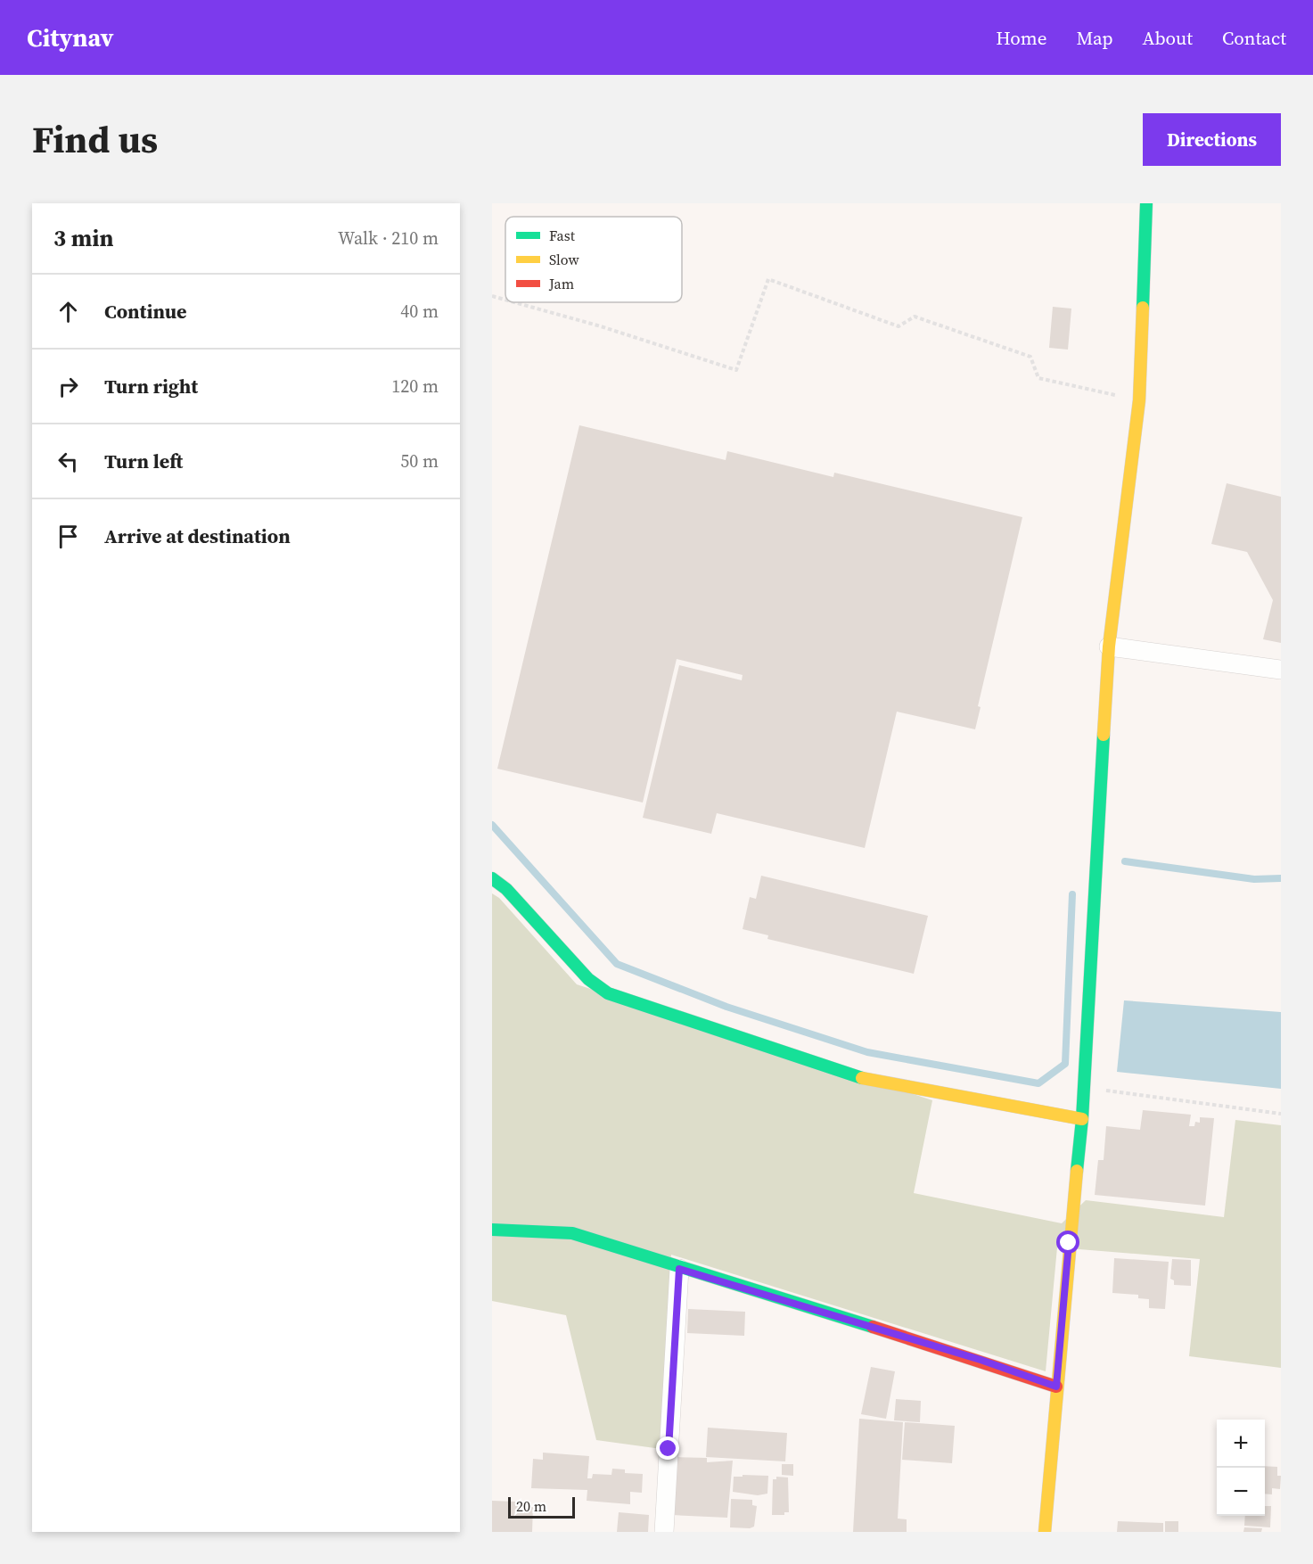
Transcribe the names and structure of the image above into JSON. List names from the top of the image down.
{
  "legend": ["Fast", "Slow", "Jam"],
  "scale_bar": "20 m",
  "page": {
    "header": "Citynav",
    "nav": [
      "Home",
      "Map",
      "About",
      "Contact"
    ],
    "title": "Find us",
    "buttons": "Directions",
    "heading": ["3 min", "Walk · 210 m"],
    "list": [
      ["Continue", "40 m"],
      ["Turn right", "120 m"],
      ["Turn left", "50 m"],
      "Arrive at destination"
    ],
    "map_buttons": ["+", "−"],
    "scale": "20 m"
  }
}
